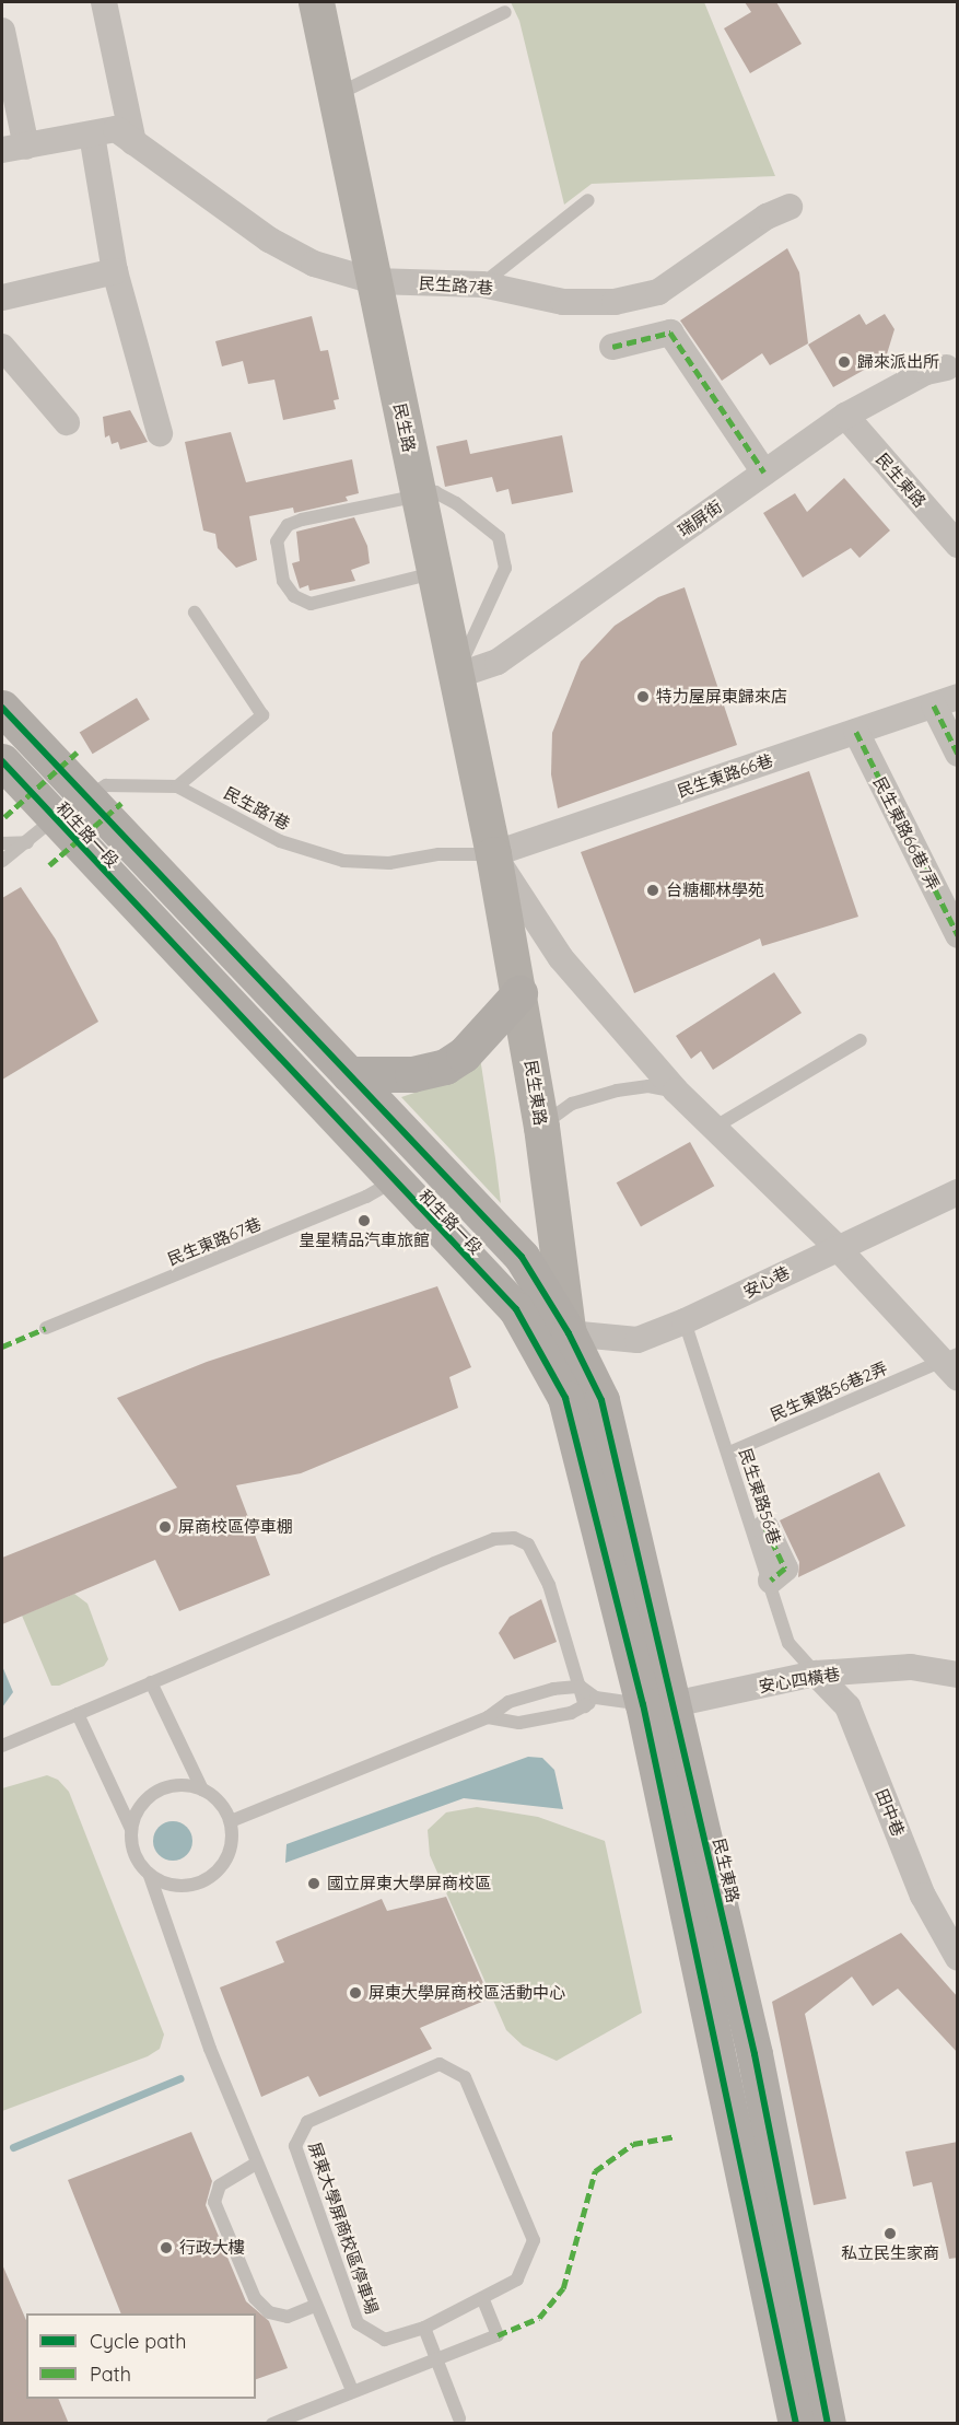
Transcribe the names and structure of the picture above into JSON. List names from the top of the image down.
{
  "streets": {
    "main road": ["民生東路", "和生路一段"],
    "street": [
      "民生路7巷",
      "民生路",
      "瑞屏街",
      "民生東路66巷",
      "民生東路66巷7弄",
      "安心巷",
      "安心四橫巷",
      "田中巷"
    ],
    "lane": [
      "民生路1巷",
      "民生東路67巷",
      "民生東路56巷2弄",
      "民生東路56巷",
      "屏東大學屏商校區停車場"
    ]
  },
  "crossings": [
    ["民生路7巷", "民生路"],
    ["民生路", "民生東路"],
    ["民生路", "瑞屏街"],
    ["民生路", "民生東路66巷"],
    ["民生路", "民生路1巷"],
    ["民生東路", "瑞屏街"],
    ["民生東路", "民生東路66巷"],
    ["民生東路", "民生路1巷"],
    ["民生東路", "和生路一段"],
    ["民生東路", "安心巷"],
    ["民生東路", "安心四橫巷"],
    ["民生東路66巷", "民生路1巷"],
    ["民生東路66巷", "民生東路66巷7弄"],
    ["民生路1巷", "和生路一段"],
    ["和生路一段", "民生東路67巷"],
    ["和生路一段", "安心巷"],
    ["安心巷", "民生東路56巷"],
    ["民生東路56巷2弄", "民生東路56巷"],
    ["民生東路56巷", "安心四橫巷"],
    ["民生東路56巷", "田中巷"],
    ["安心四橫巷", "田中巷"]
  ],
  "places": [
    "歸來派出所",
    "特力屋屏東歸來店",
    "台糖椰林學苑",
    "皇星精品汽車旅館",
    "屏商校區停車棚",
    "國立屏東大學屏商校區",
    "屏東大學屏商校區活動中心",
    "私立民生家商",
    "行政大樓"
  ],
  "legend": ["Cycle path", "Path"]
}
